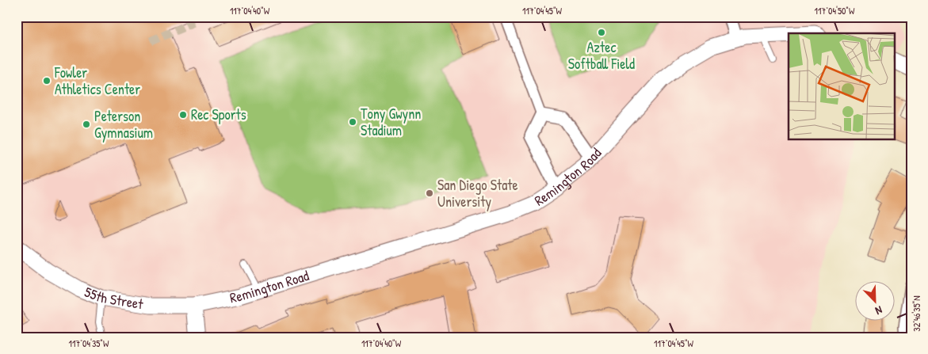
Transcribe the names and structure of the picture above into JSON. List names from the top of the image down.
{
  "streets": {
    "street": ["Remington Road", "55th Street"]
  },
  "crossings": [
    ["Remington Road", "55th Street"]
  ],
  "places": [
    "Aztec Softball Field",
    "Fowler Athletics Center",
    "Rec Sports",
    "Tony Gwynn Stadium",
    "Peterson Gymnasium",
    "San Diego State University"
  ],
  "north": "bottom right",
  "coordinates": [
    "117°04'40\"W",
    "117°04'45\"W",
    "117°04'50\"W",
    "32°46'35\"N",
    "117°04'35\"W"
  ]
}
